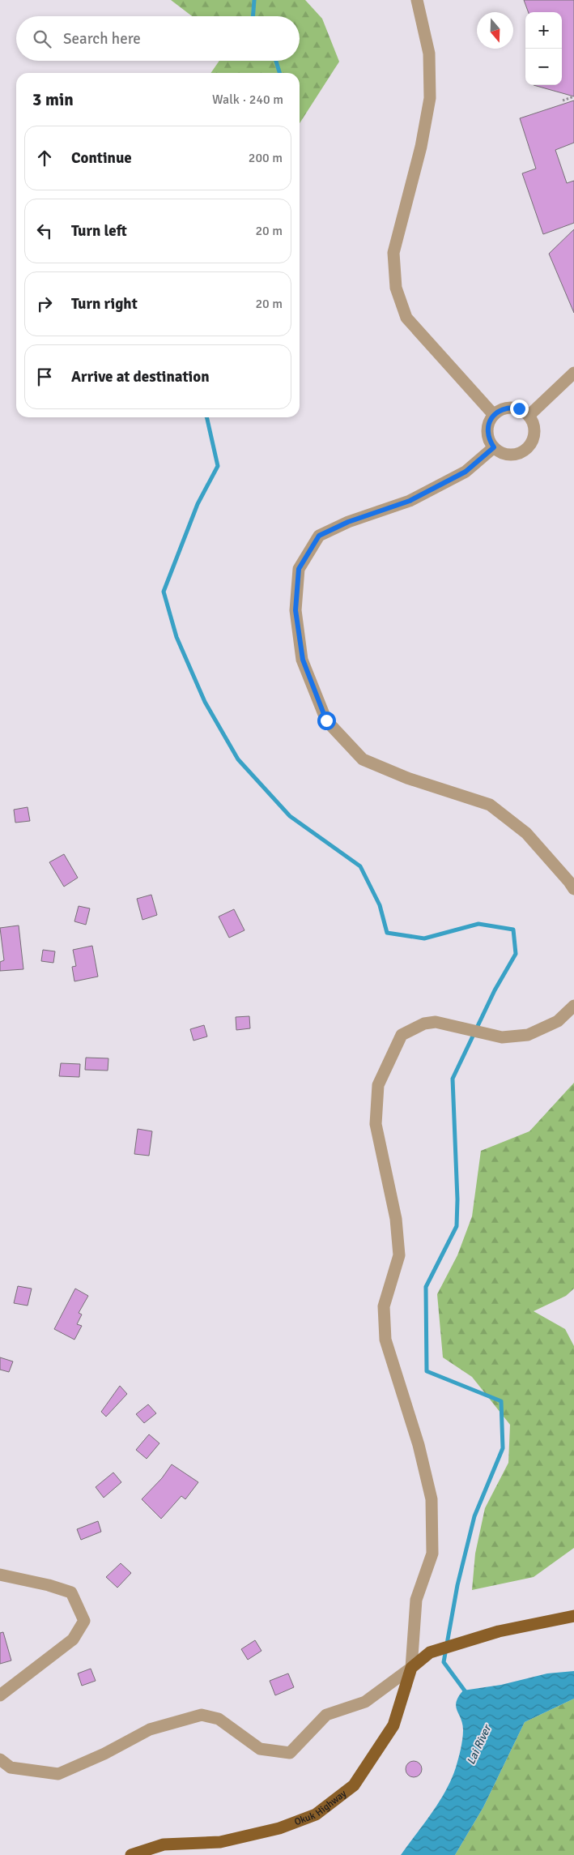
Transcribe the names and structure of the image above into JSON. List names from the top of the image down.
{
  "streets": {
    "main road": ["Okuk Highway"]
  },
  "water": ["Lai River"],
  "north": "bottom",
  "page": {
    "map_buttons": ["+", "−"],
    "search": "Search here",
    "heading": ["3 min", "Walk · 240 m"],
    "list": [
      ["Continue", "200 m"],
      ["Turn left", "20 m"],
      ["Turn right", "20 m"],
      "Arrive at destination"
    ]
  }
}
